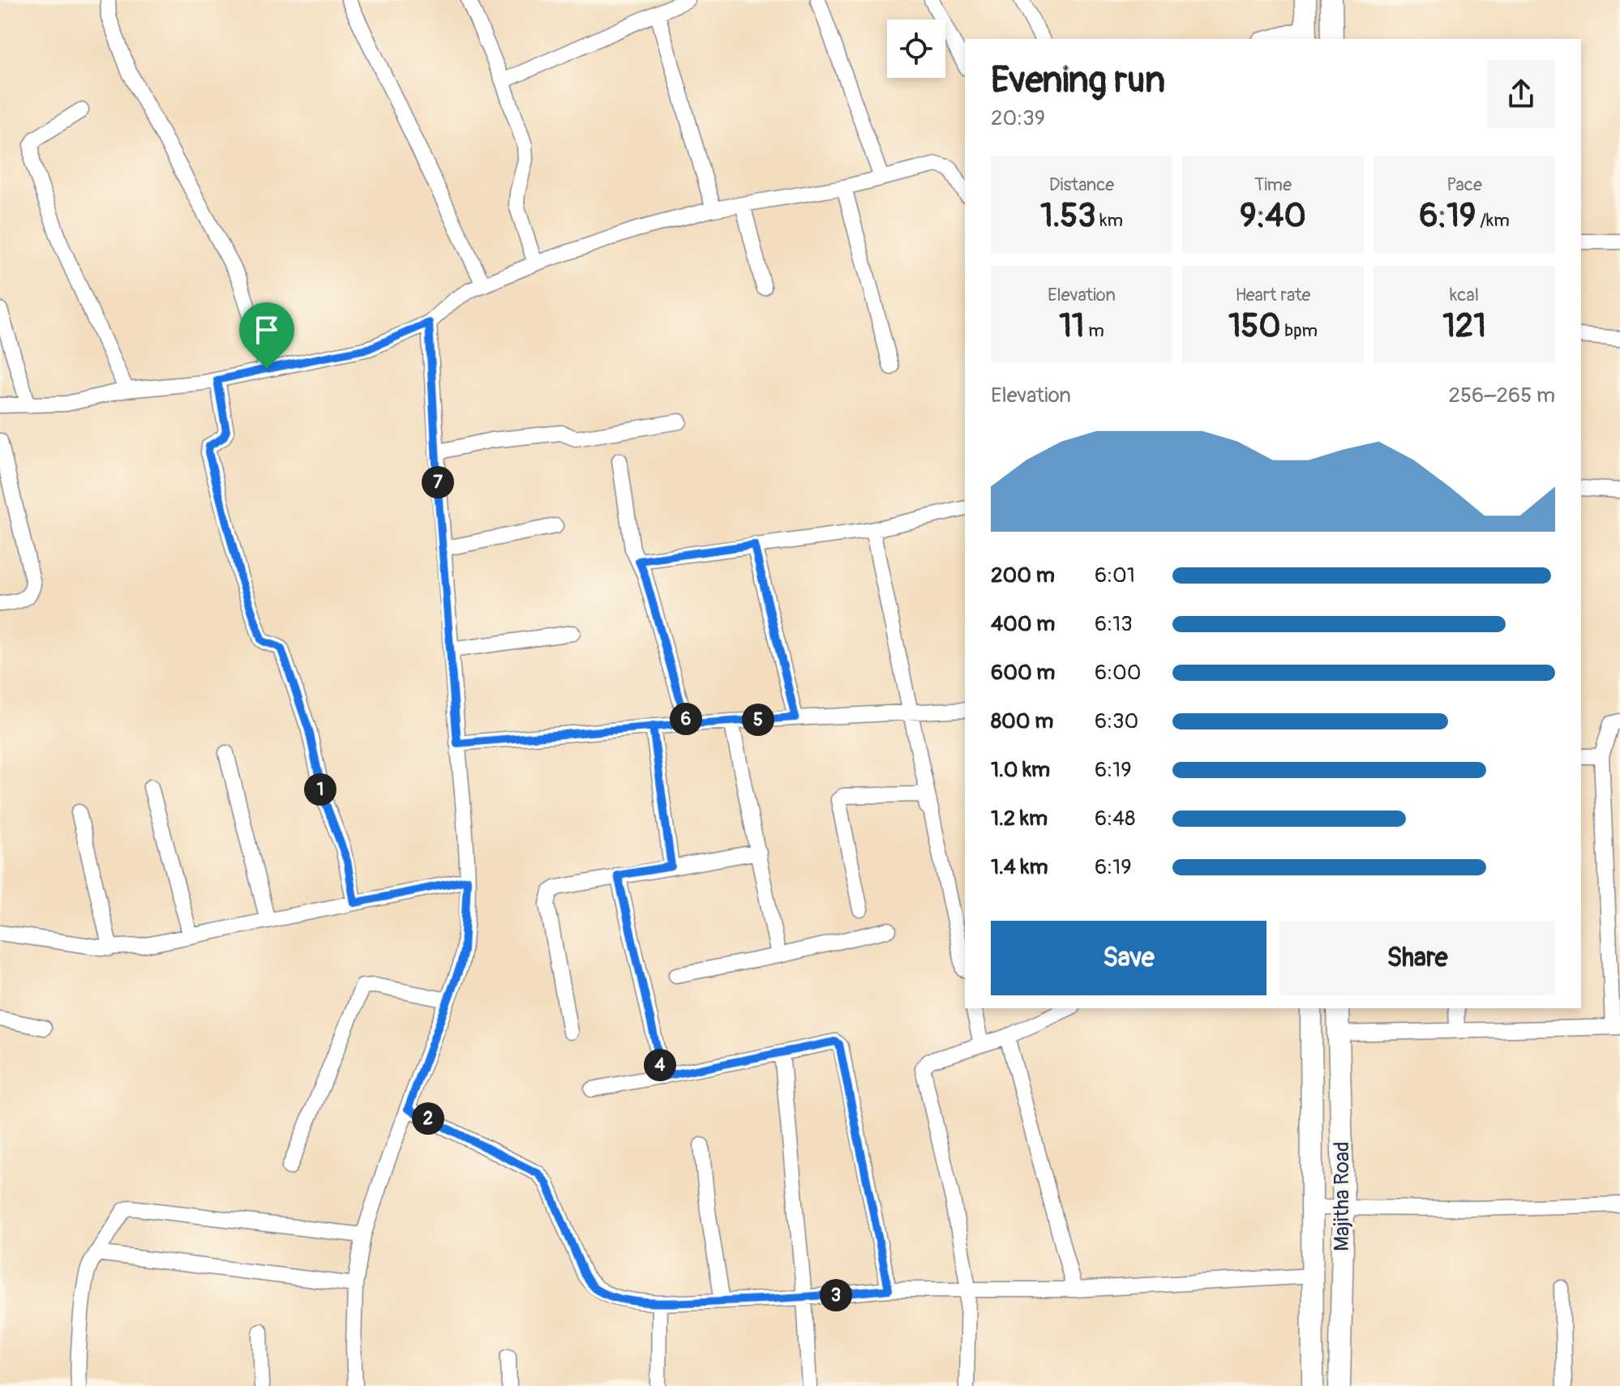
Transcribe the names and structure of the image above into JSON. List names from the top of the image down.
{
  "streets": {
    "main road": ["Majitha Road"]
  },
  "page": {
    "heading": ["Evening run", "20:39"],
    "stats": [
      ["Distance", "1.53 km"],
      ["Time", "9:40"],
      ["Pace", "6:19 /km"],
      ["Elevation", "11 m"],
      ["Heart rate", "150 bpm"],
      ["kcal", "121"]
    ],
    "chart": ["Elevation", "256–265 m"],
    "pins": [
      "7",
      "6",
      "5",
      "1",
      "4",
      "2",
      "3"
    ],
    "list": [
      {
        "name": "200 m",
        "note": "6:01"
      },
      {
        "name": "400 m",
        "note": "6:13"
      },
      {
        "name": "600 m",
        "note": "6:00"
      },
      {
        "name": "800 m",
        "note": "6:30"
      },
      {
        "name": "1.0 km",
        "note": "6:19"
      },
      {
        "name": "1.2 km",
        "note": "6:48"
      },
      {
        "name": "1.4 km",
        "note": "6:19"
      }
    ],
    "buttons": ["Save", "Share"]
  }
}
